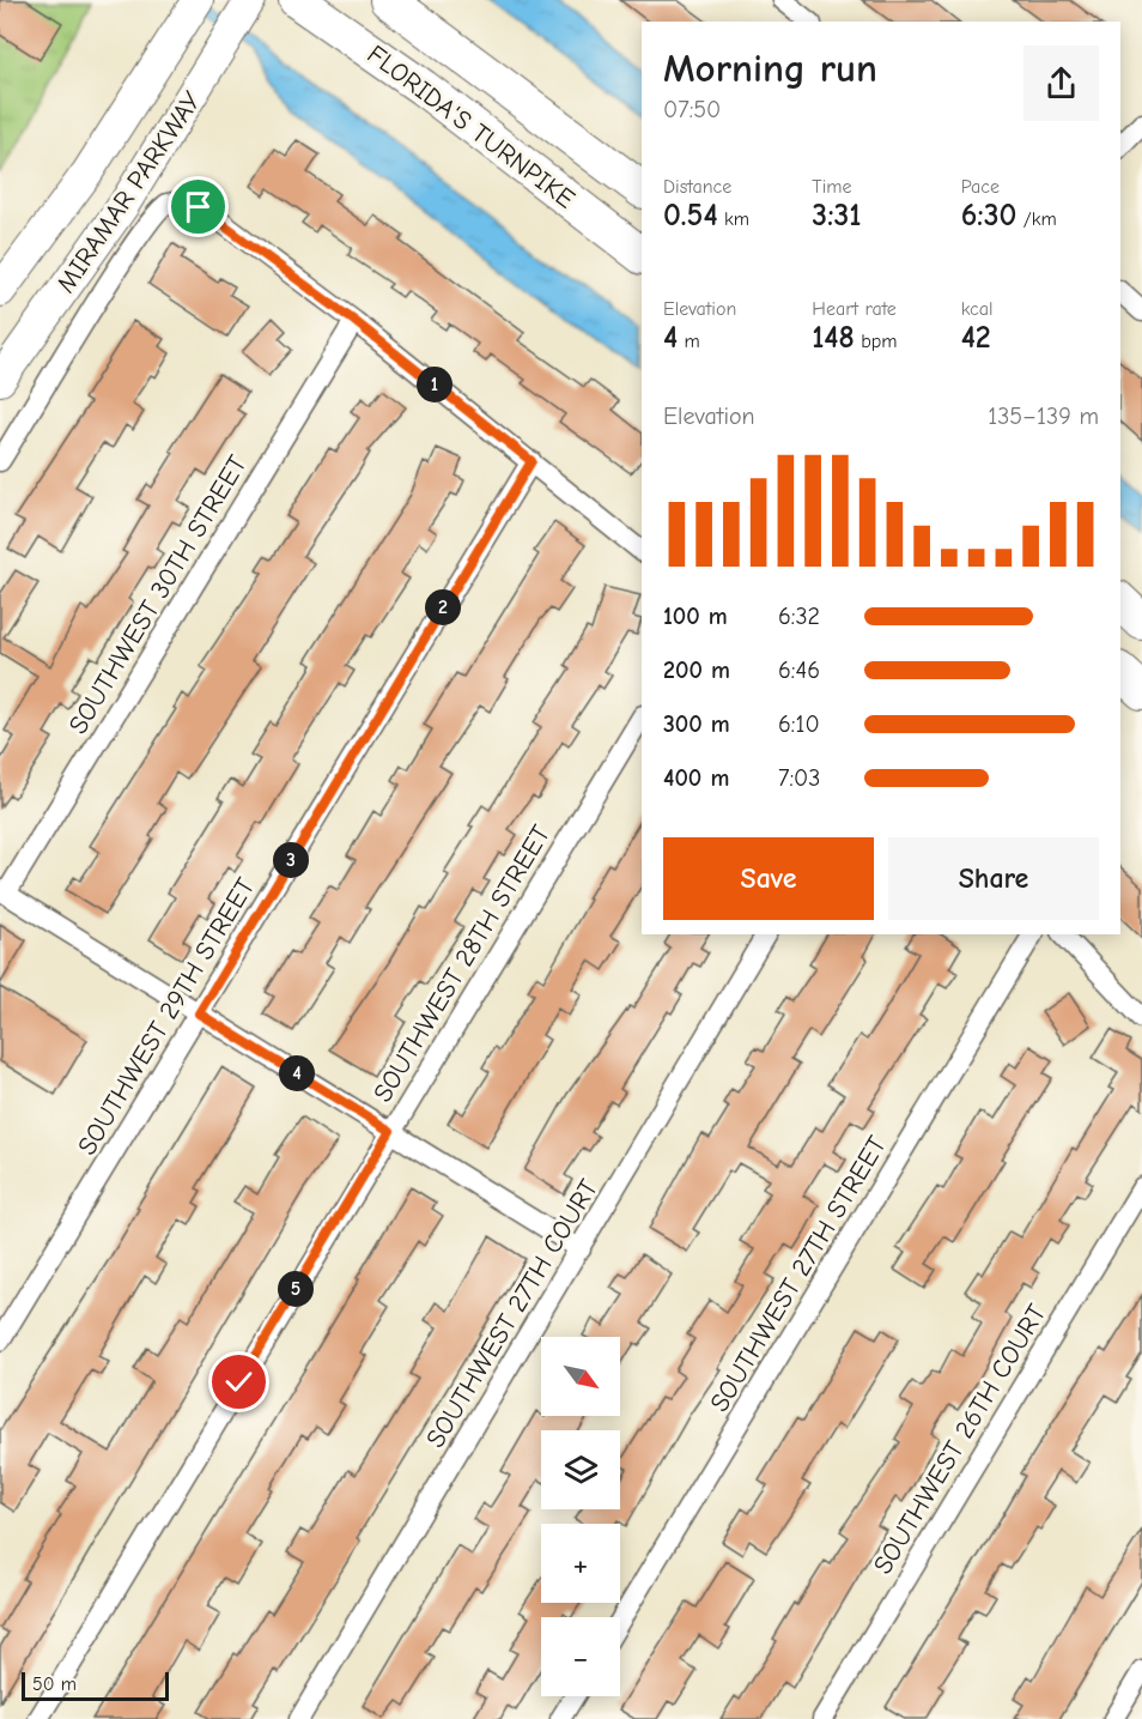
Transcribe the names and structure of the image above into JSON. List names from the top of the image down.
{
  "streets": {
    "highway": ["FLORIDA'S TURNPIKE"],
    "main road": ["MIRAMAR PARKWAY"],
    "street": [
      "SOUTHWEST 30TH STREET",
      "SOUTHWEST 28TH STREET",
      "SOUTHWEST 29TH STREET",
      "SOUTHWEST 27TH STREET",
      "SOUTHWEST 27TH COURT",
      "SOUTHWEST 26TH COURT"
    ]
  },
  "scale_bar": "50 m",
  "north": "bottom right",
  "page": {
    "heading": ["Morning run", "07:50"],
    "stats": [
      ["Distance", "0.54 km"],
      ["Time", "3:31"],
      ["Pace", "6:30 /km"],
      ["Elevation", "4 m"],
      ["Heart rate", "148 bpm"],
      ["kcal", "42"]
    ],
    "pins": [
      "1",
      "2",
      "3",
      "4",
      "5"
    ],
    "chart": ["Elevation", "135–139 m"],
    "list": [
      {
        "name": "100 m",
        "note": "6:32"
      },
      {
        "name": "200 m",
        "note": "6:46"
      },
      {
        "name": "300 m",
        "note": "6:10"
      },
      {
        "name": "400 m",
        "note": "7:03"
      }
    ],
    "buttons": ["Save", "Share"],
    "map_buttons": ["+", "−"],
    "scale": "50 m"
  }
}
